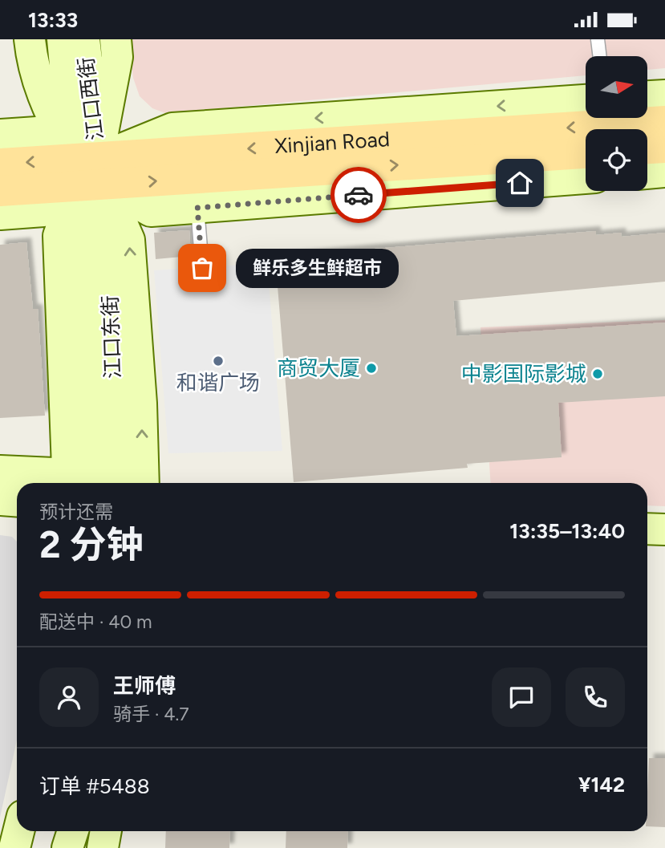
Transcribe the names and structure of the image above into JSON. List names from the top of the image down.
{
  "streets": {
    "main road": ["江口西街", "Xinjian Road"]
  },
  "crossings": [
    ["江口西街", "Xinjian Road"]
  ],
  "places": [
    "鲜乐多生鲜超市",
    "和谐广场",
    "商贸大厦",
    "中影国际影城"
  ],
  "north": "right",
  "page": {
    "status": "13:33",
    "bubble": "鲜乐多生鲜超市",
    "heading": ["2 分钟", "预计还需", "13:35–13:40"],
    "panel": [
      "王师傅",
      "骑手 · 4.7",
      "订单 #5488",
      "¥142"
    ],
    "bar": "配送中 · 40 m"
  }
}
